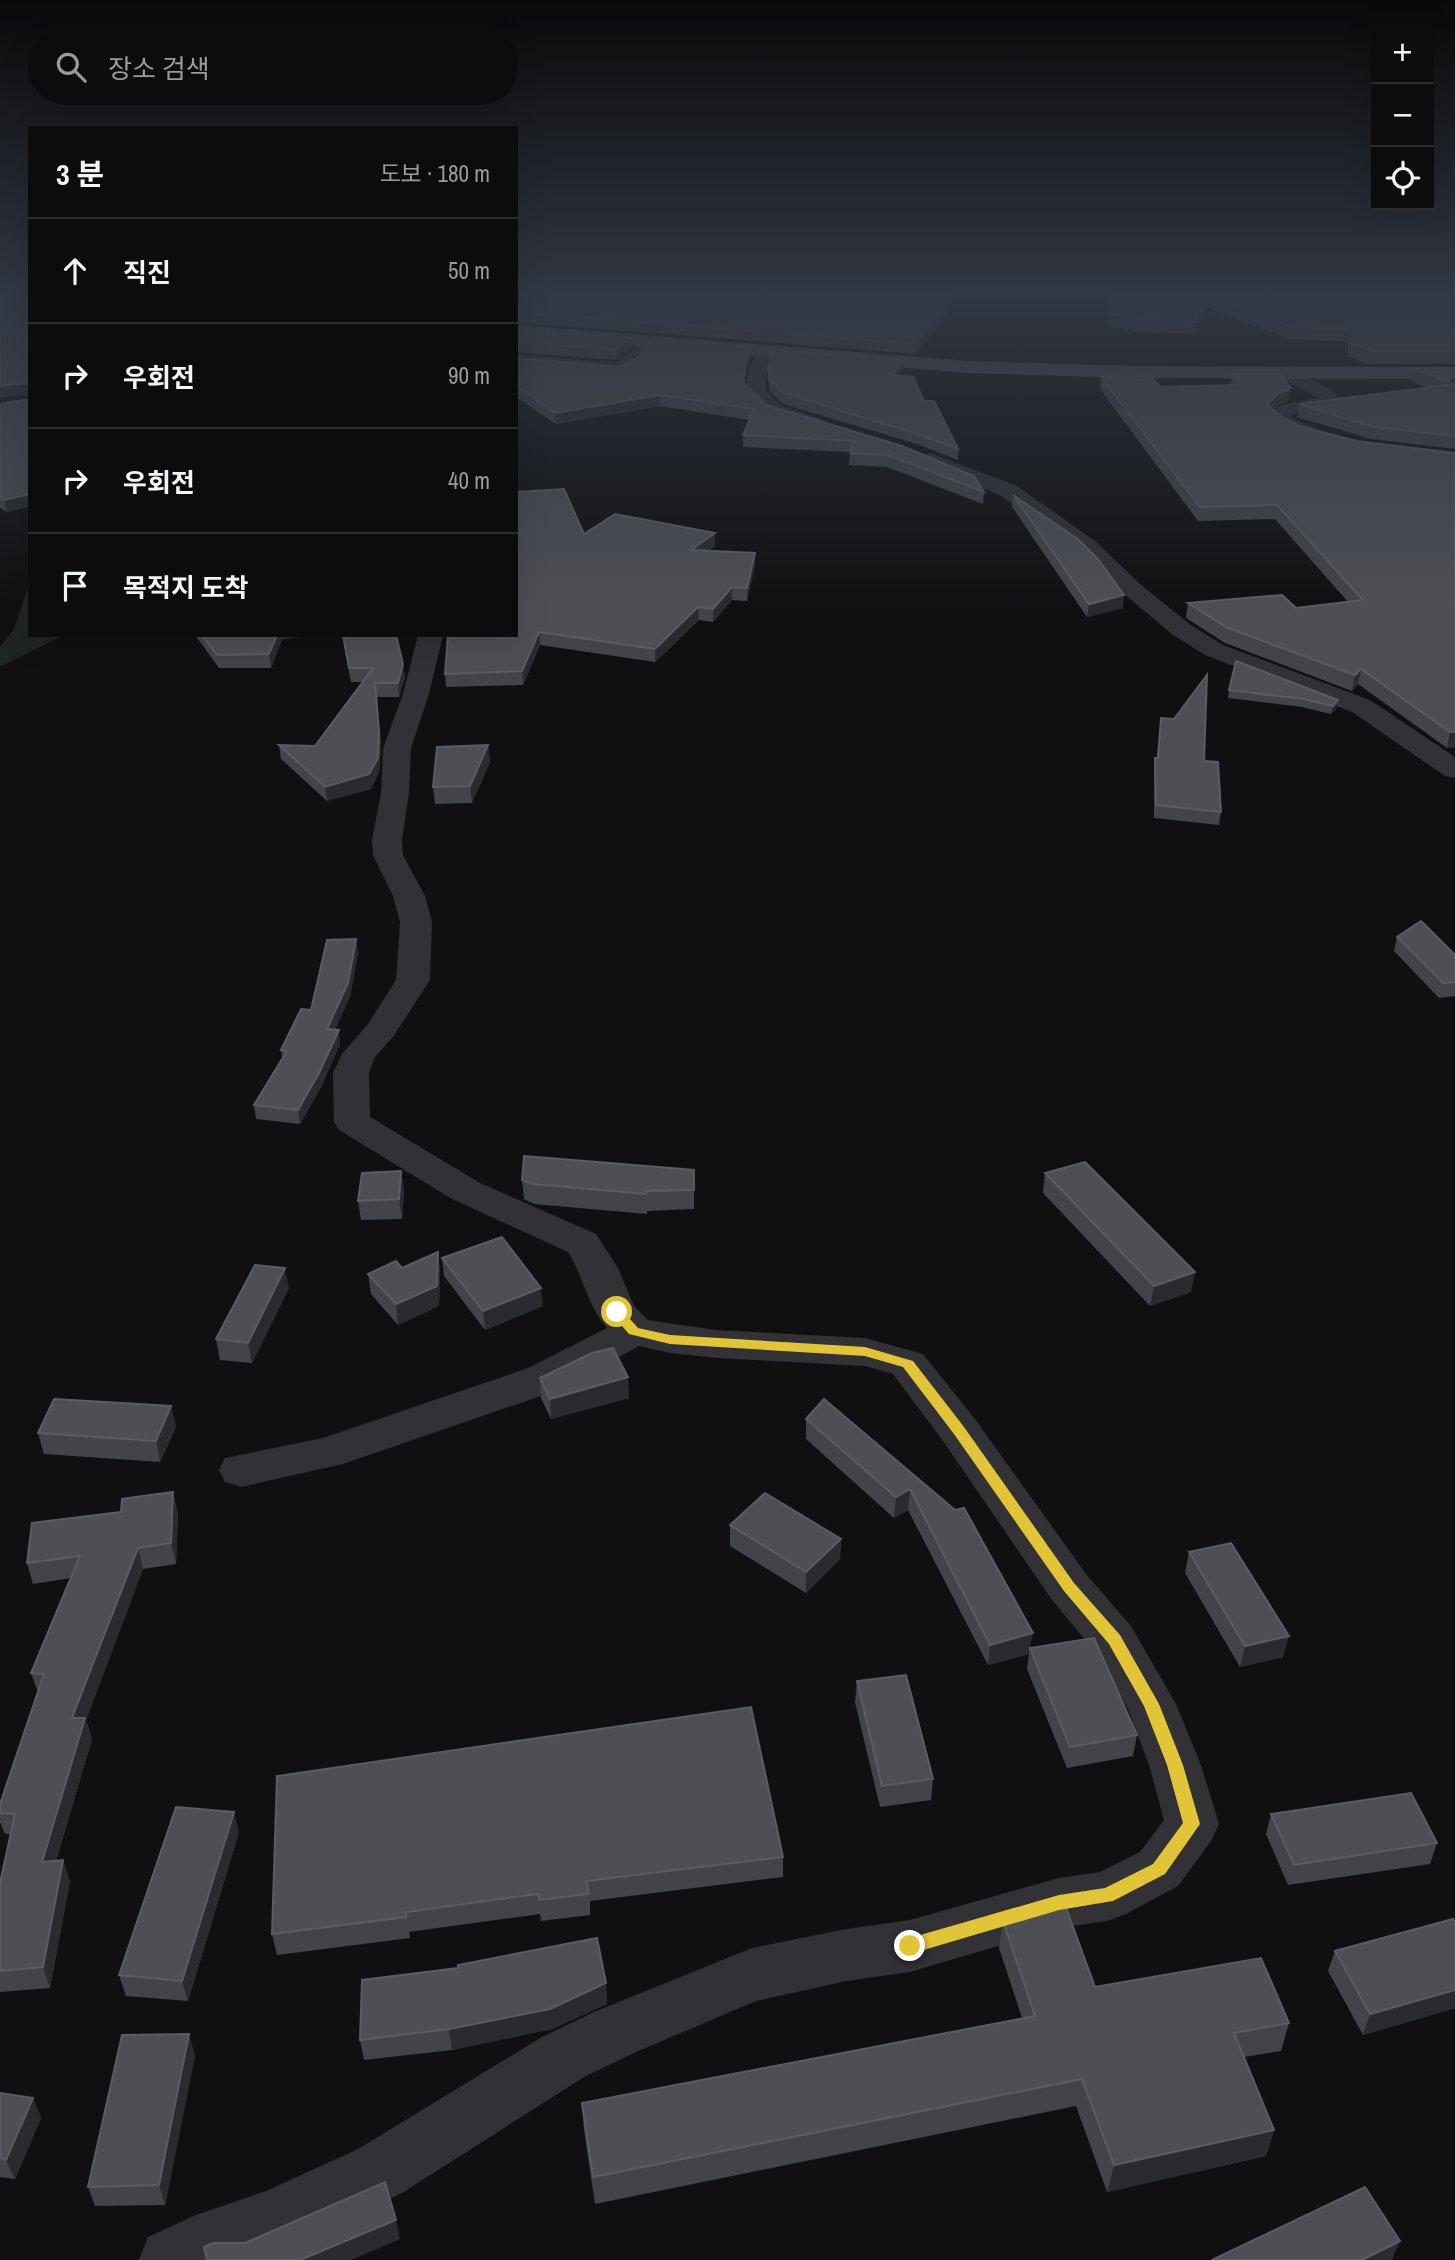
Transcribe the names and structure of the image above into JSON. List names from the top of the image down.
{
  "page": {
    "map_buttons": ["+", "−"],
    "search": "장소 검색",
    "heading": ["3 분", "도보 · 180 m"],
    "list": [
      ["직진", "50 m"],
      ["우회전", "90 m"],
      ["우회전", "40 m"],
      "목적지 도착"
    ]
  }
}
